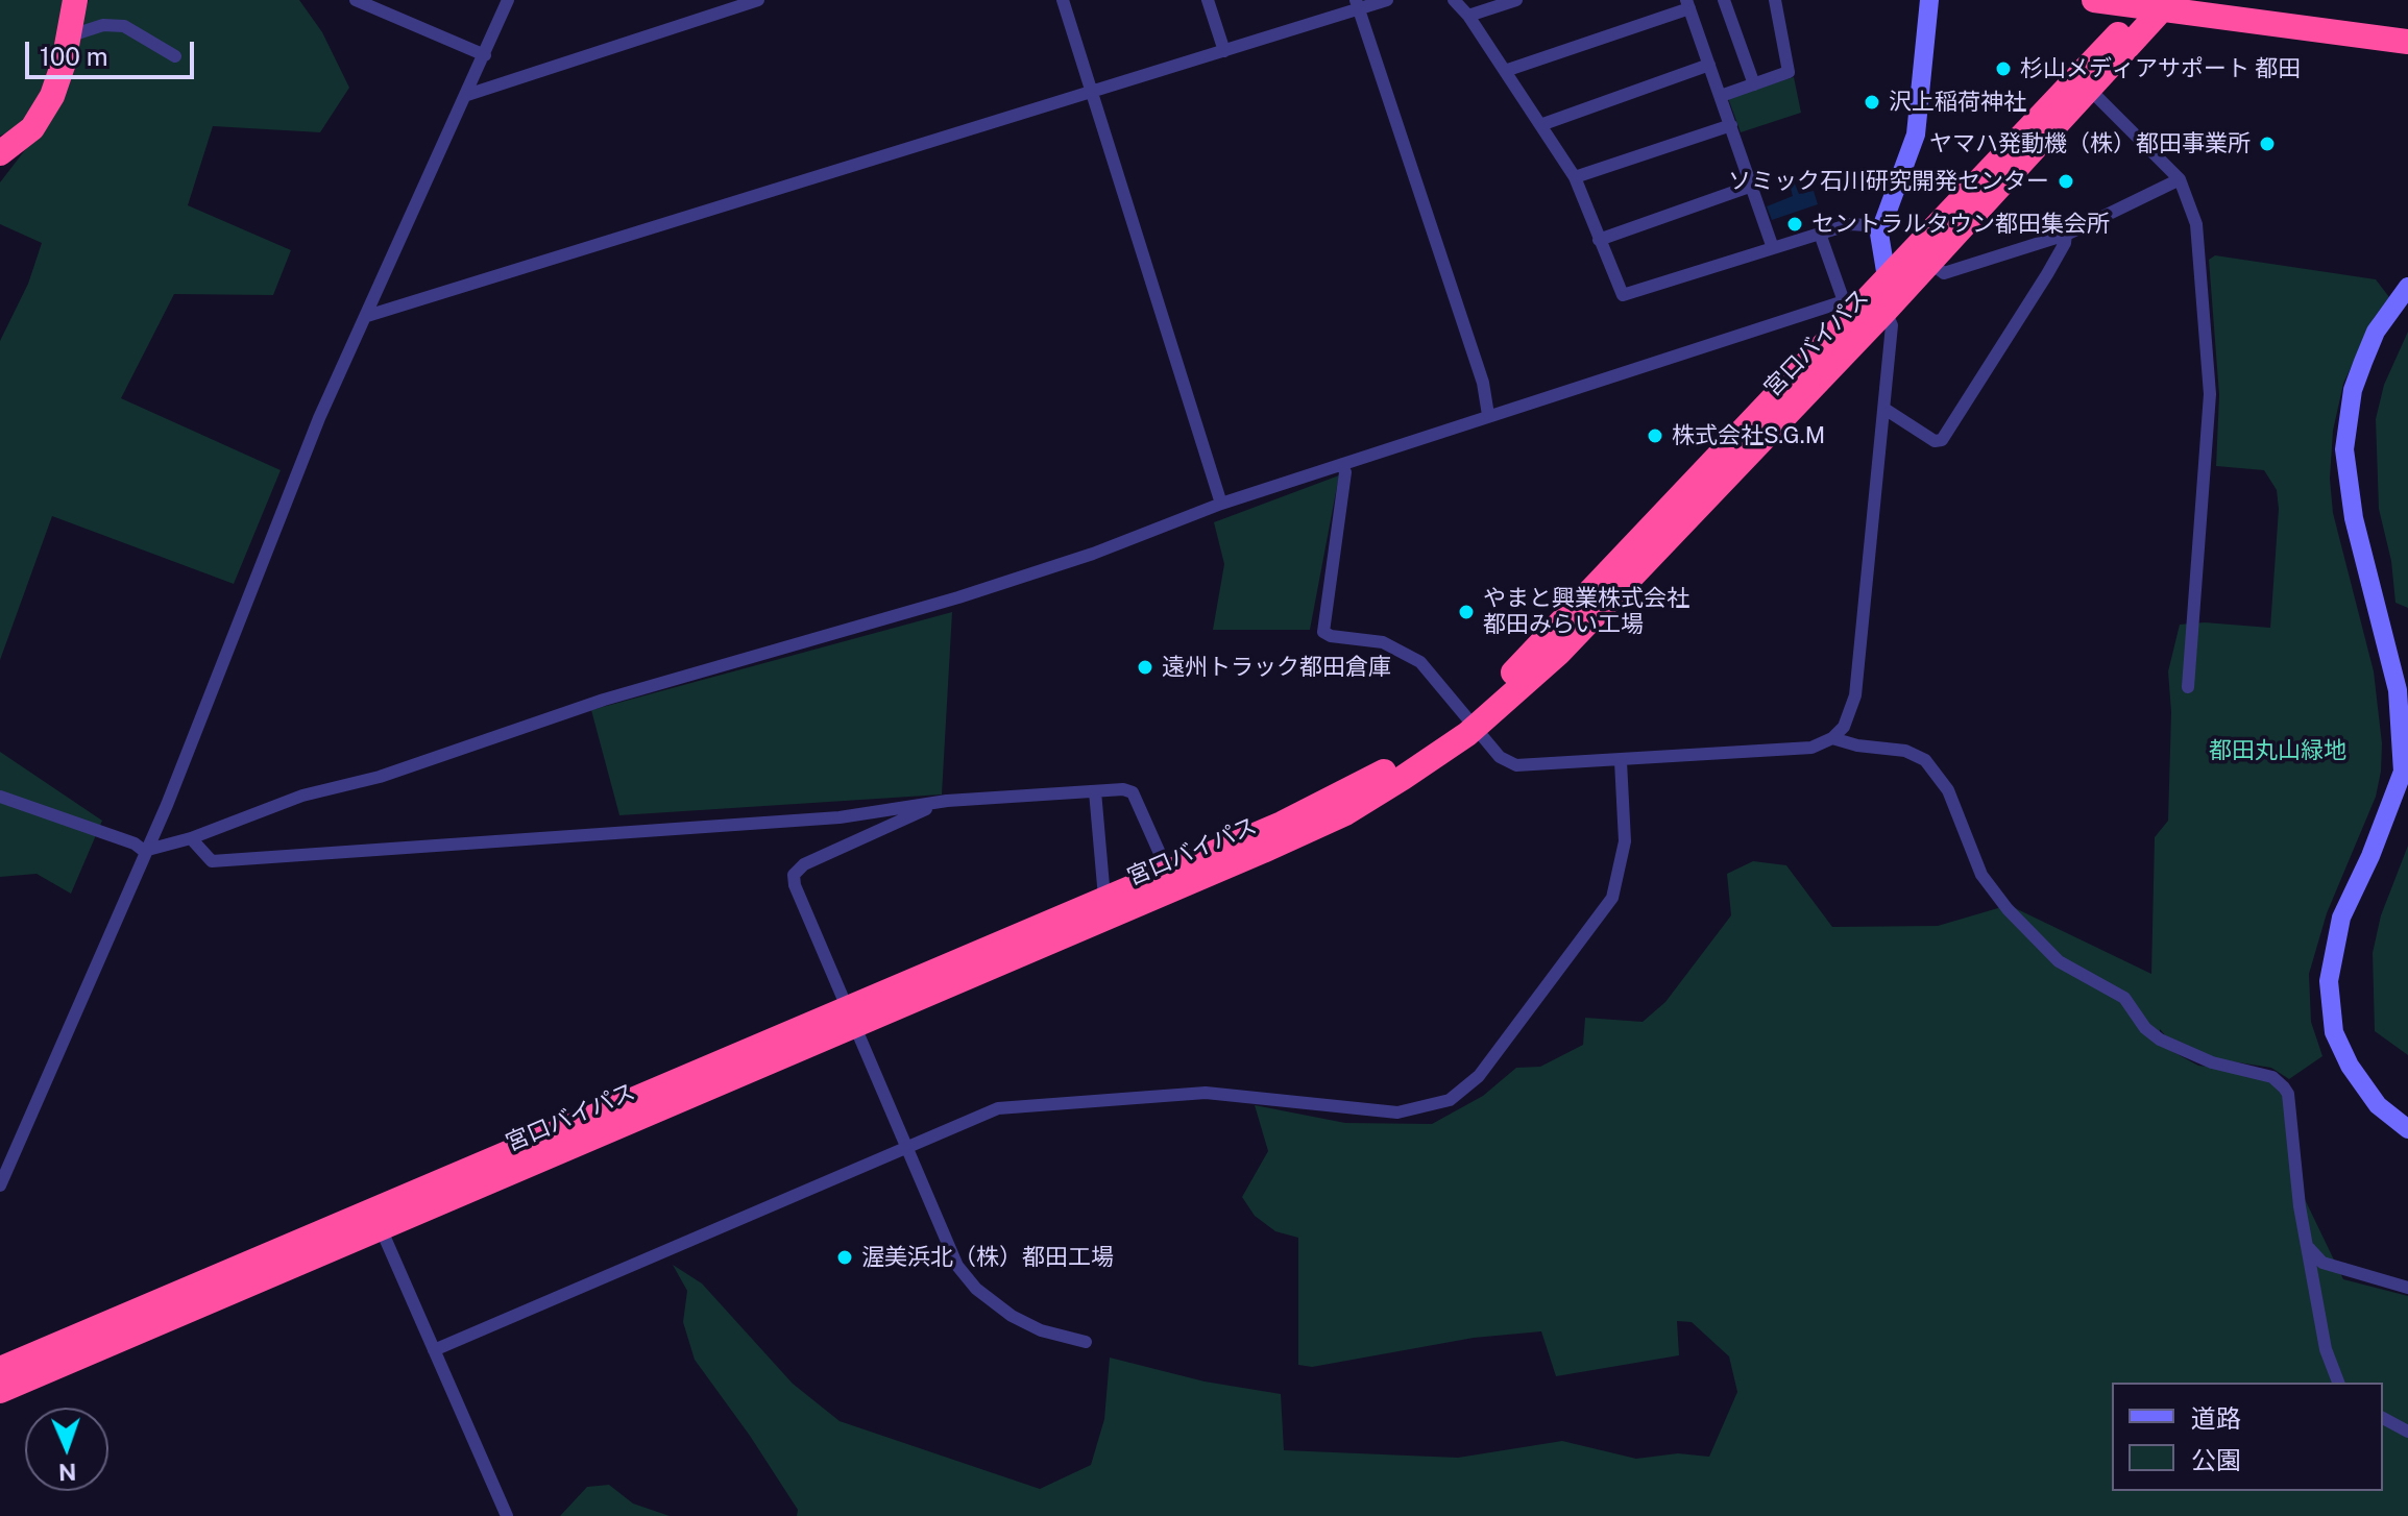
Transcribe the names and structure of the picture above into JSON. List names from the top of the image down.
{
  "streets": {
    "highway": ["宮口バイパス"]
  },
  "parks": ["都田丸山緑地"],
  "places": [
    "杉山メディアサポート 都田",
    "沢上稲荷神社",
    "ヤマハ発動機（株）都田事業所",
    "ソミック石川研究開発センター",
    "セントラルタウン都田集会所",
    "株式会社S.G.M",
    "やまと興業株式会社 都田みらい工場",
    "遠州トラック都田倉庫",
    "渥美浜北（株）都田工場"
  ],
  "legend": ["道路", "公園"],
  "scale_bar": "100 m",
  "north": "bottom"
}
